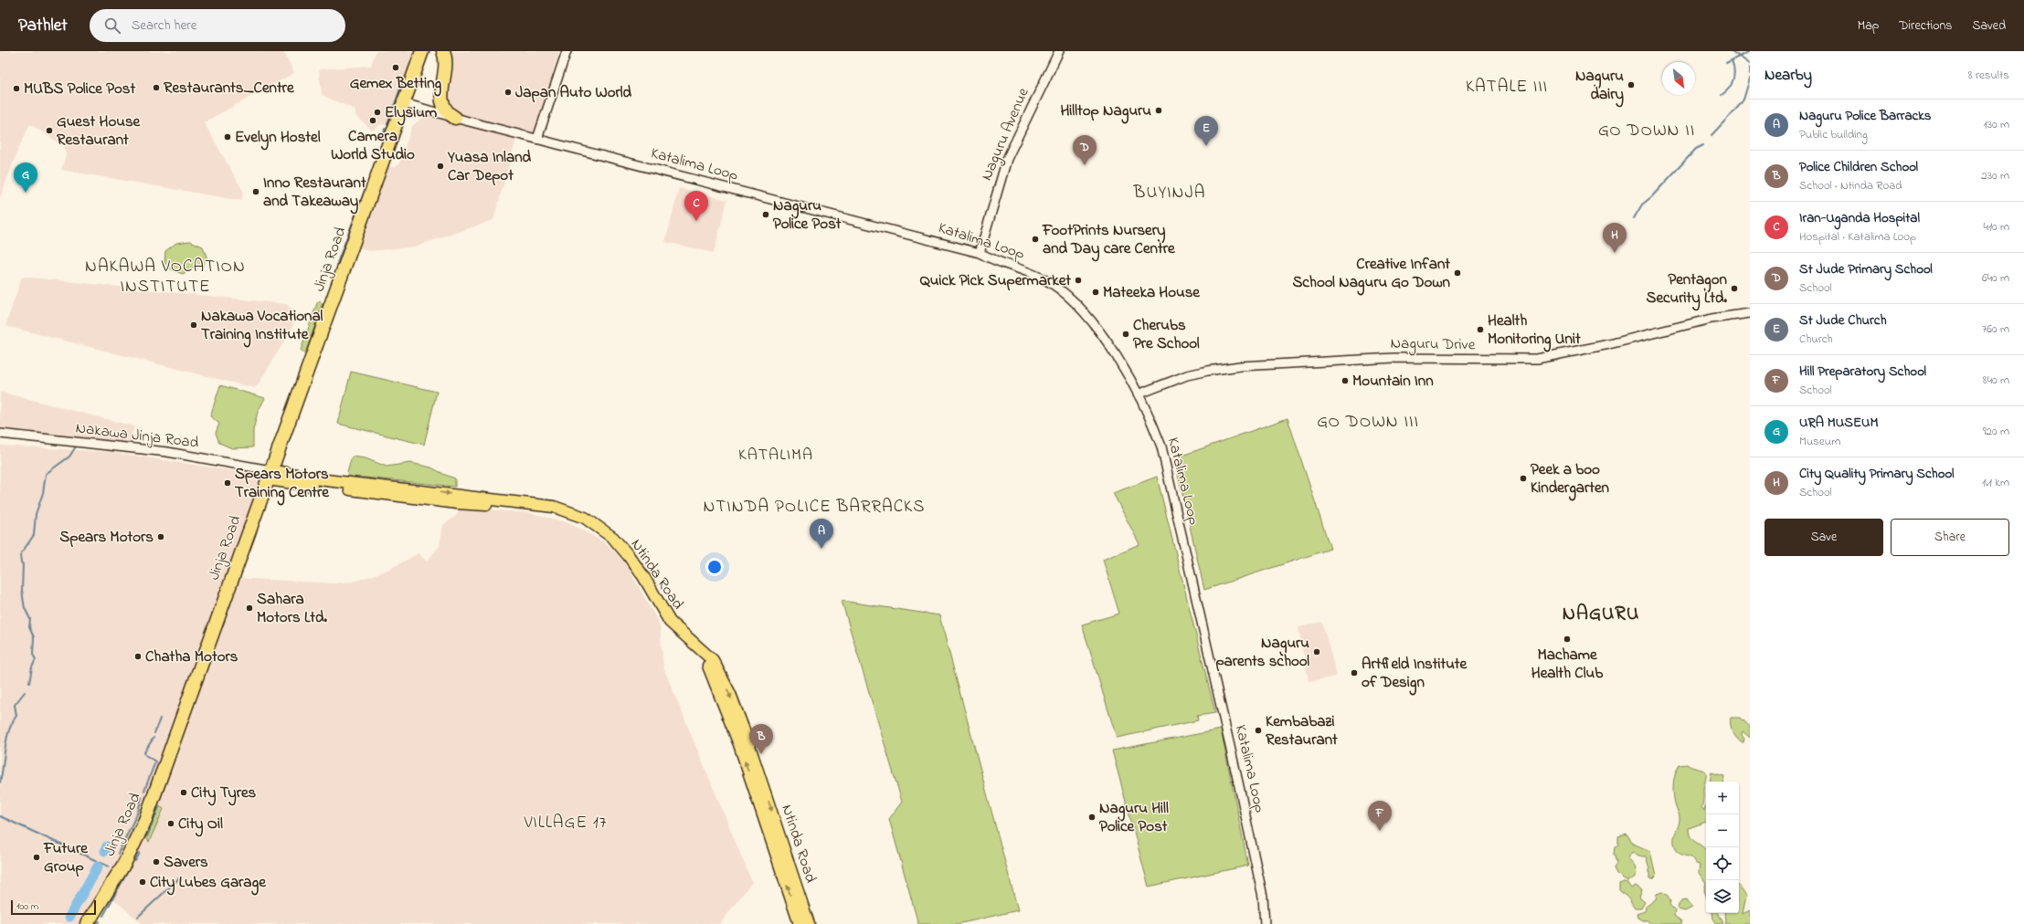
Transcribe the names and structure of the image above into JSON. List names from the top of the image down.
{
  "streets": {
    "highway": ["Jinja Road"],
    "main road": ["Ntinda Road"],
    "street": [
      "Naguru Avenue",
      "Katalima Loop",
      "Naguru Drive",
      "Nakawa Jinja Road"
    ]
  },
  "crossings": [
    ["Naguru Avenue", "Katalima Loop"],
    ["Katalima Loop", "Jinja Road"],
    ["Katalima Loop", "Naguru Drive"],
    ["Jinja Road", "Nakawa Jinja Road"],
    ["Jinja Road", "Ntinda Road"],
    ["Nakawa Jinja Road", "Ntinda Road"]
  ],
  "districts": [
    "KATALE III",
    "GO DOWN II",
    "BUYINJA",
    "NAKAWA VOCATION INSTITUTE",
    "GO DOWN III",
    "KATALIMA",
    "NTINDA POLICE BARRACKS",
    "NAGURU",
    "VILLAGE 17"
  ],
  "places": [
    "Gemex Betting",
    "Naguru dairy",
    "Restaurants_Centre",
    "MUBS Police Post",
    "Japan Auto World",
    "Hilltop Naguru",
    "Elysium",
    "Camera World Studio",
    "Guest House Restaurant",
    "Evelyn Hostel",
    "Yuasa Inland Car Depot",
    "Inno Restaurant and Takeaway",
    "Naguru Police Post",
    "FootPrints Nursery and Day care Centre",
    "Creative Infant School Naguru Go Down",
    "Quick Pick Supermarket",
    "Pentagon Security Ltd.",
    "Mateeka House",
    "Nakawa Vocational Training Institute",
    "Health Monitoring Unit",
    "Cherubs Pre School",
    "Mountain Inn",
    "Peek a boo Kindergarten",
    "Spears Motors Training Centre",
    "Spears Motors",
    "Sahara Motors Ltd.",
    "Machame Health Club",
    "Naguru parents school",
    "Chatha Motors",
    "Artfield Institute of Design",
    "Kembabazi Restaurant",
    "City Tyres",
    "Naguru Hill Police Post",
    "City Oil",
    "Future Group",
    "Savers",
    "City Lubes Garage"
  ],
  "scale_bar": "100 m",
  "north": "bottom right",
  "page": {
    "header": "Pathlet",
    "search": "Search here",
    "nav": ["Map", "Directions", "Saved"],
    "heading": ["Nearby", "8 results"],
    "list": [
      {
        "mark": "A",
        "name": "Naguru Police Barracks",
        "note": "Public building",
        "value": "130 m"
      },
      {
        "mark": "B",
        "name": "Police Children School",
        "note": "School · Ntinda Road",
        "value": "230 m"
      },
      {
        "mark": "C",
        "name": "Iran-Uganda Hospital",
        "note": "Hospital · Katalima Loop",
        "value": "410 m"
      },
      {
        "mark": "D",
        "name": "St Jude Primary School",
        "note": "School",
        "value": "640 m"
      },
      {
        "mark": "E",
        "name": "St Jude Church",
        "note": "Church",
        "value": "760 m"
      },
      {
        "mark": "F",
        "name": "Hill Preparatory School",
        "note": "School",
        "value": "840 m"
      },
      {
        "mark": "G",
        "name": "URA MUSEUM",
        "note": "Museum",
        "value": "920 m"
      },
      {
        "mark": "H",
        "name": "City Quality Primary School",
        "note": "School",
        "value": "1.1 km"
      }
    ],
    "pins": [
      "E",
      "D",
      "G",
      "C",
      "H",
      "A",
      "B",
      "F"
    ],
    "buttons": ["Save", "Share"],
    "map_buttons": ["+", "−"],
    "scale": "100 m"
  }
}
